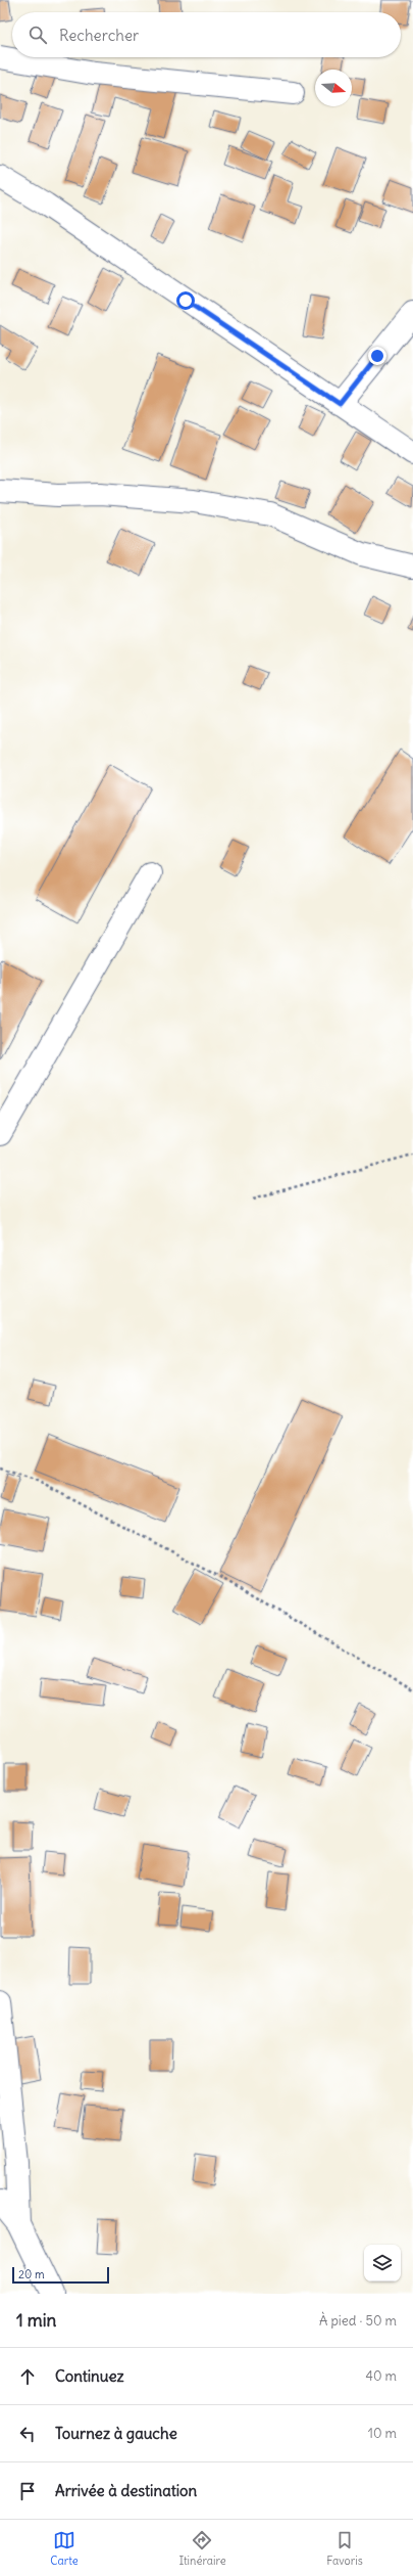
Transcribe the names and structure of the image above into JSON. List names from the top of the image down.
{
  "scale_bar": "20 m",
  "north": "right",
  "page": {
    "search": "Rechercher",
    "scale": "20 m",
    "heading": ["1 min", "À pied · 50 m"],
    "list": [
      ["Continuez", "40 m"],
      ["Tournez à gauche", "10 m"],
      "Arrivée à destination"
    ],
    "nav": ["Carte", "Itinéraire", "Favoris"]
  }
}
